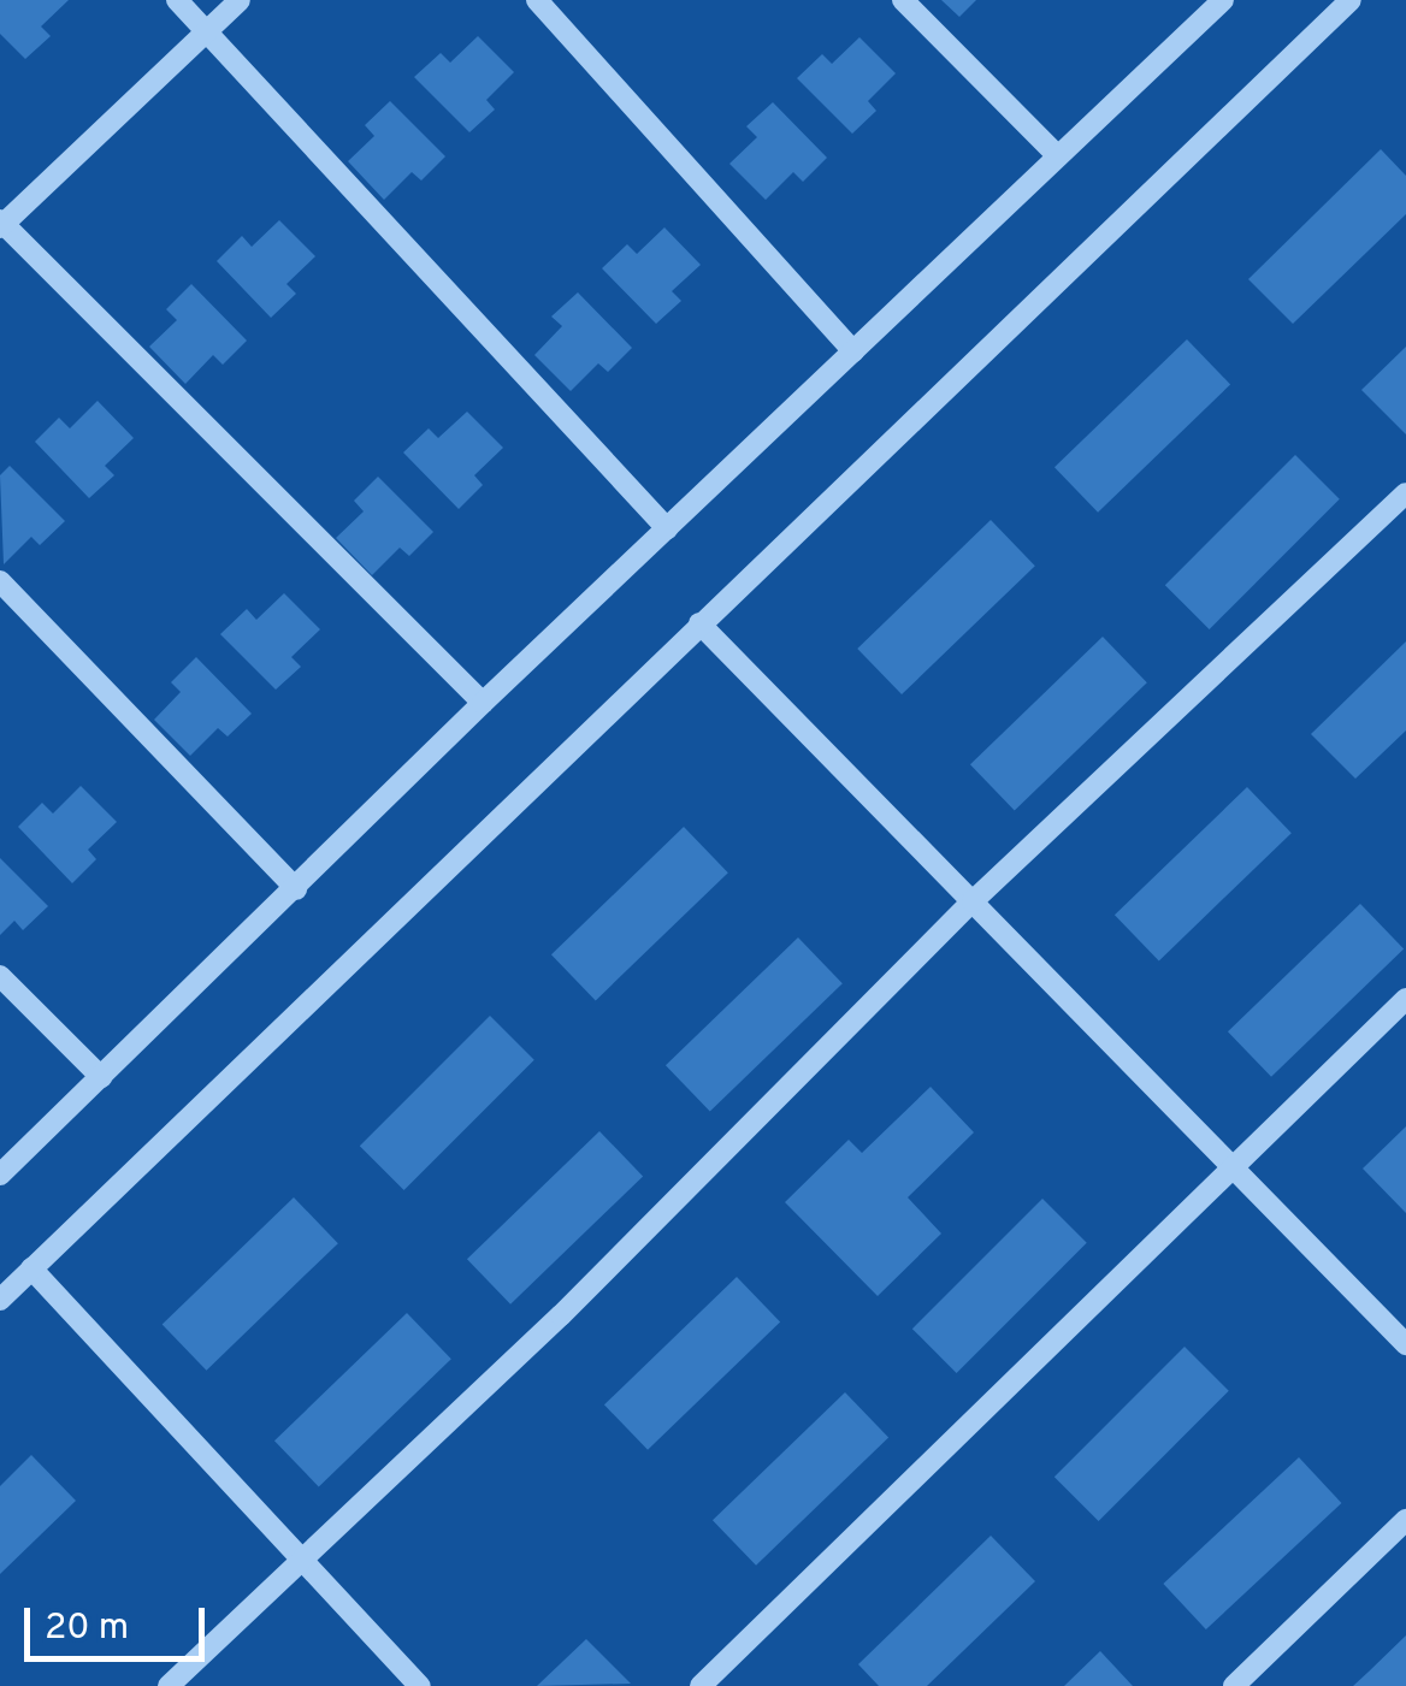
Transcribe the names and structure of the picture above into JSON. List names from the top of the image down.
{
  "scale_bar": "20 m"
}
